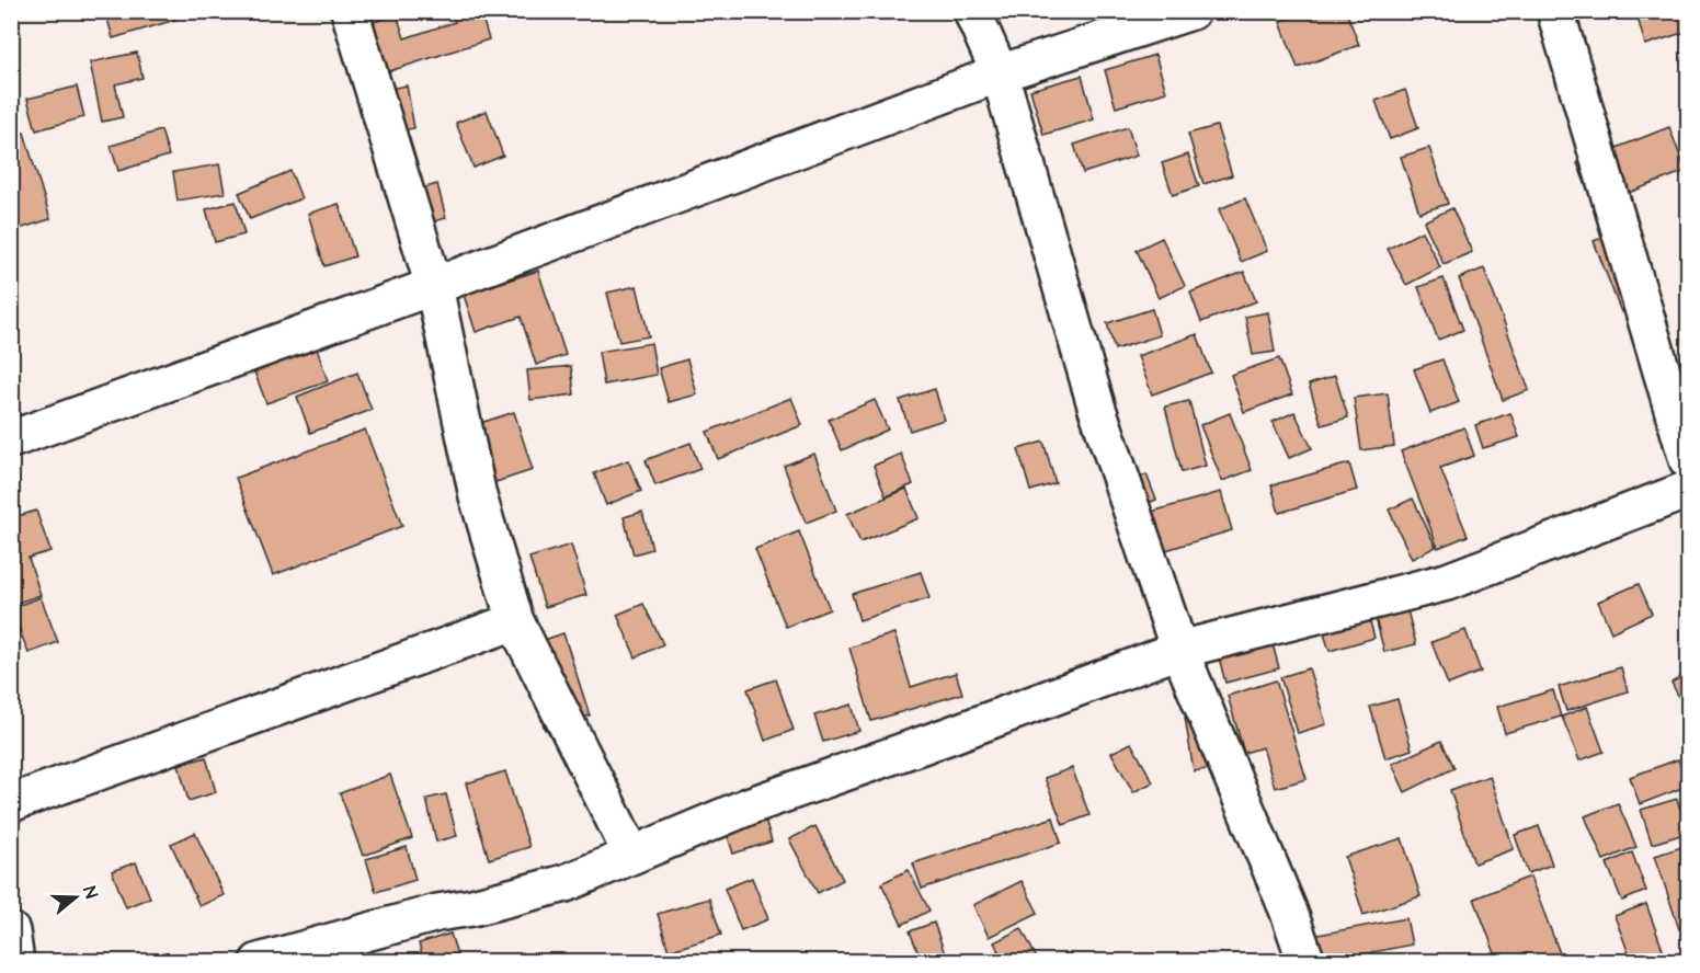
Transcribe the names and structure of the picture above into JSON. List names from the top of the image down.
{
  "north": "right"
}
